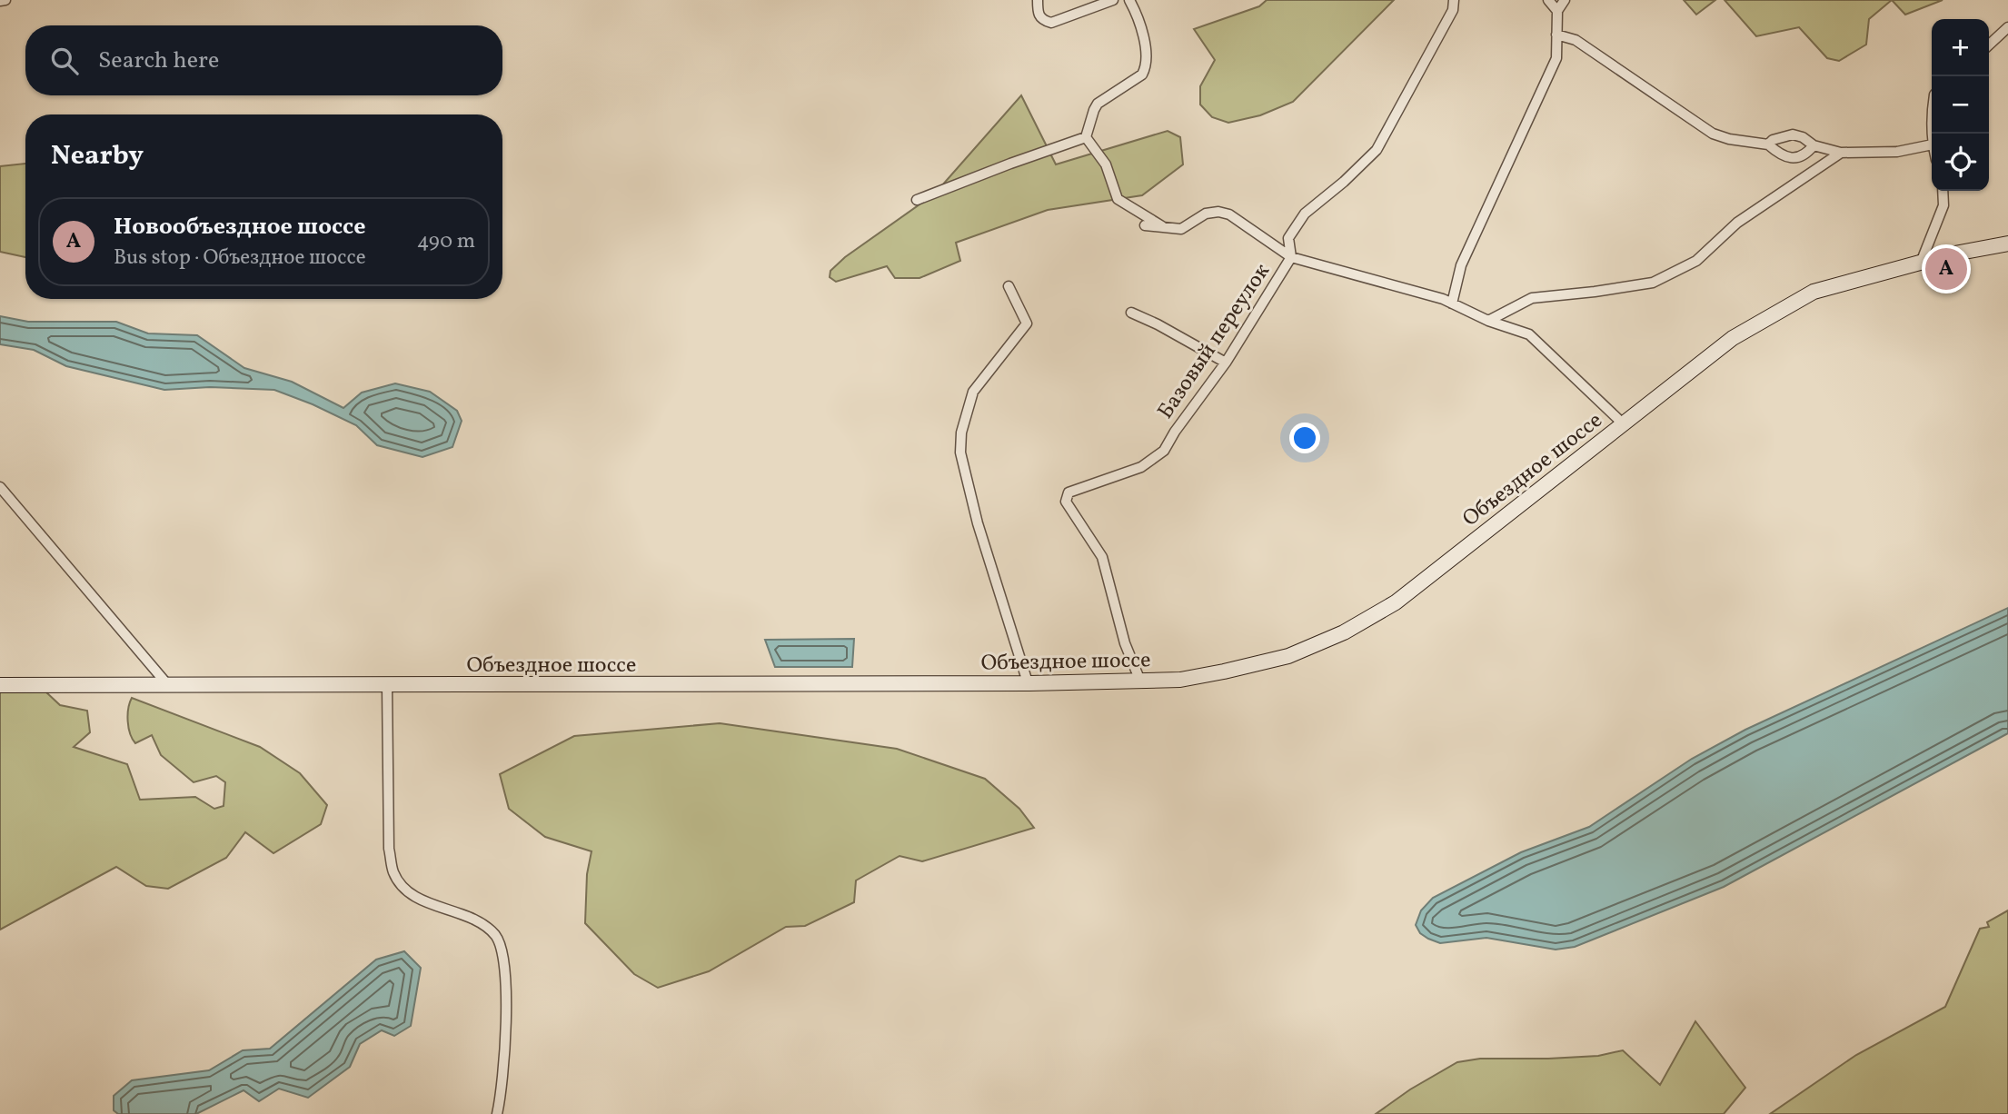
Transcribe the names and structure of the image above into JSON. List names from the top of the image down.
{
  "streets": {
    "main road": ["Объездное шоссе"],
    "street": ["Базовый переулок"]
  },
  "crossings": [
    ["Базовый переулок", "Объездное шоссе"]
  ],
  "page": {
    "map_buttons": ["+", "−"],
    "search": "Search here",
    "heading": "Nearby",
    "list": [
      {
        "mark": "A",
        "name": "Новообъездное шоссе",
        "note": "Bus stop · Объездное шоссе",
        "value": "490 m"
      }
    ],
    "pins": "A"
  }
}
